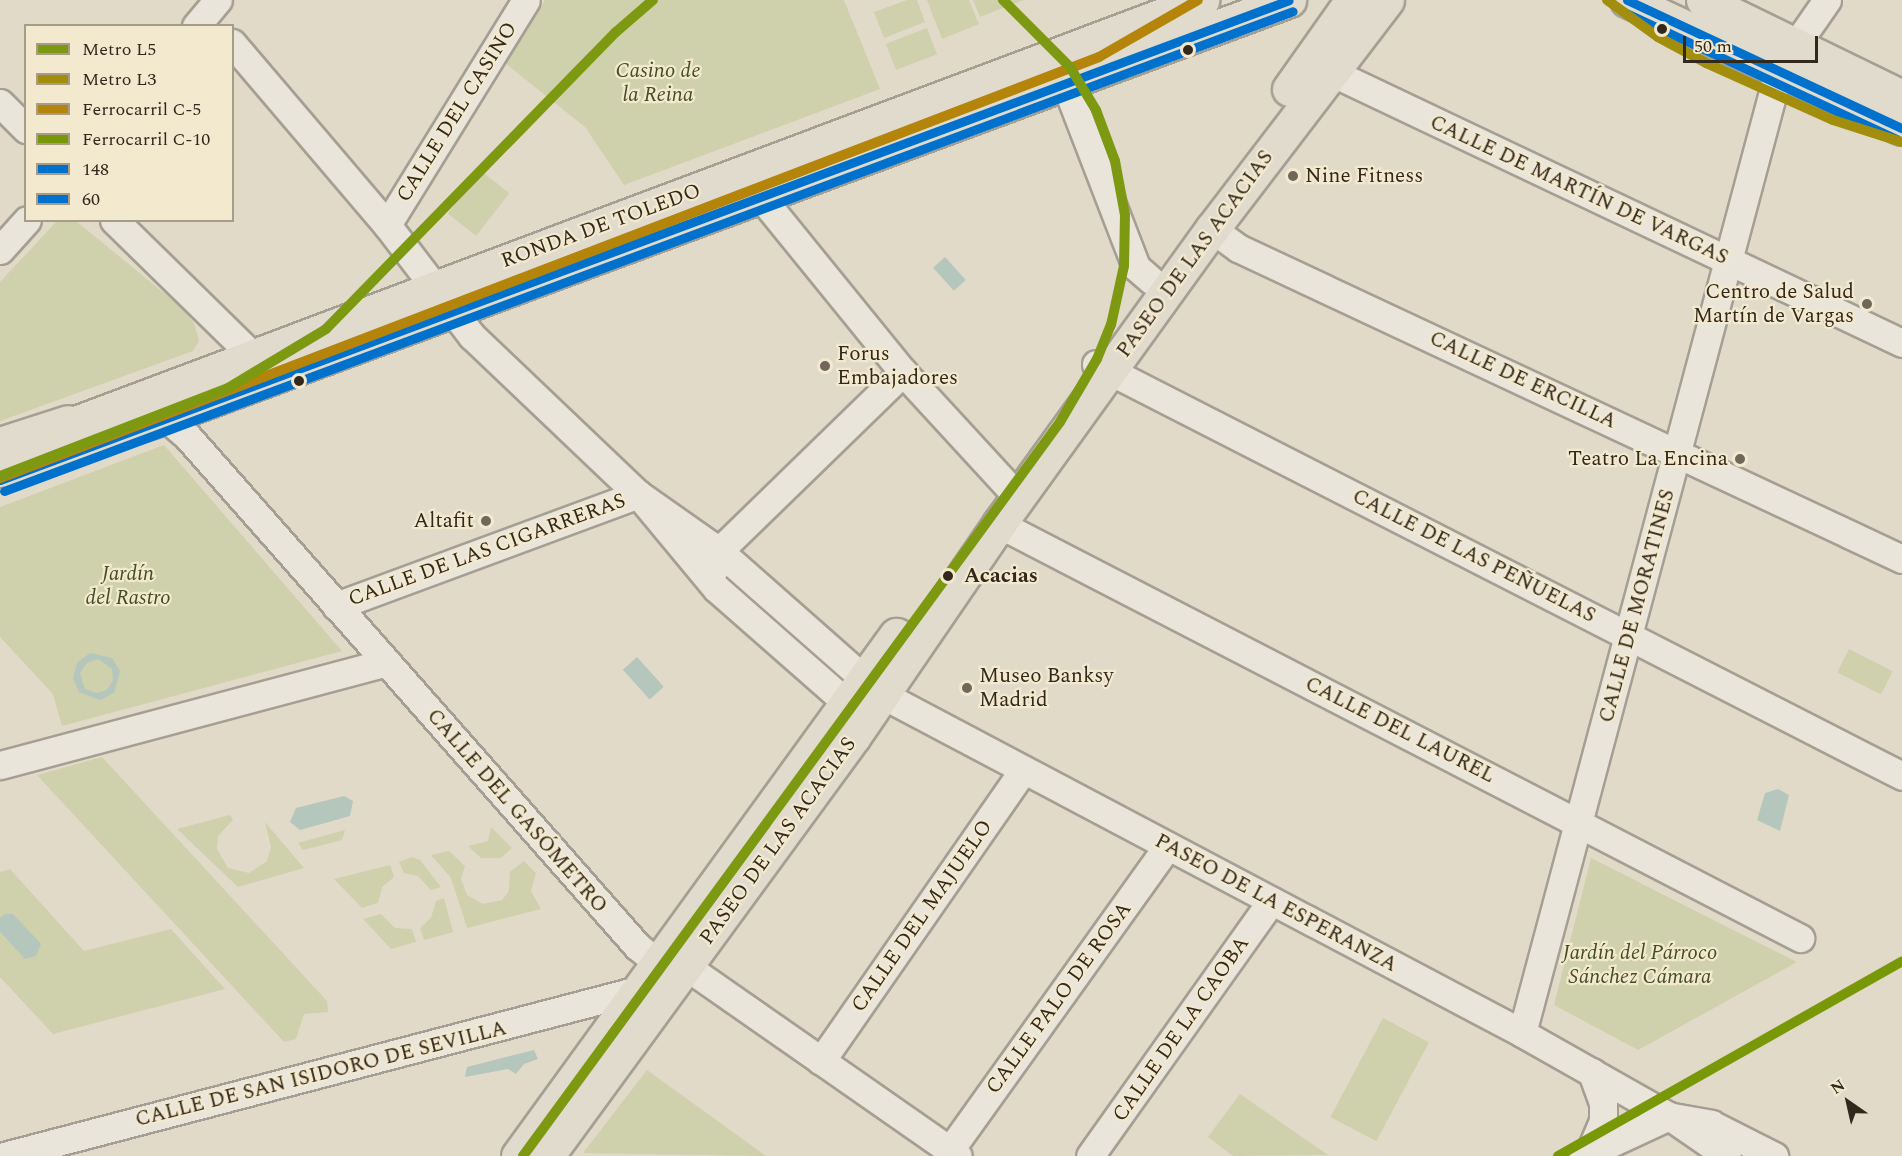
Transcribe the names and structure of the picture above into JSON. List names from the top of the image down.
{
  "streets": {
    "main road": ["RONDA DE TOLEDO", "PASEO DE LAS ACACIAS"],
    "street": [
      "CALLE DEL CASINO",
      "CALLE DE MARTÍN DE VARGAS",
      "CALLE DE ERCILLA",
      "CALLE DE LAS CIGARRERAS",
      "CALLE DE LAS PEÑUELAS",
      "CALLE DE MORATINES",
      "CALLE DEL LAUREL",
      "CALLE DEL GASÓMETRO",
      "PASEO DE LA ESPERANZA",
      "CALLE DEL MAJUELO",
      "CALLE PALO DE ROSA",
      "CALLE DE LA CAOBA",
      "CALLE DE SAN ISIDORO DE SEVILLA"
    ]
  },
  "crossings": [
    ["CALLE DE MARTÍN DE VARGAS", "PASEO DE LAS ACACIAS"],
    ["CALLE DE MARTÍN DE VARGAS", "CALLE DE MORATINES"],
    ["RONDA DE TOLEDO", "CALLE DEL GASÓMETRO"],
    ["PASEO DE LAS ACACIAS", "CALLE DE ERCILLA"],
    ["PASEO DE LAS ACACIAS", "CALLE DE LAS PEÑUELAS"],
    ["PASEO DE LAS ACACIAS", "CALLE DEL LAUREL"],
    ["PASEO DE LAS ACACIAS", "CALLE DEL GASÓMETRO"],
    ["PASEO DE LAS ACACIAS", "PASEO DE LA ESPERANZA"],
    ["PASEO DE LAS ACACIAS", "CALLE DE SAN ISIDORO DE SEVILLA"],
    ["CALLE DE ERCILLA", "CALLE DE MORATINES"],
    ["CALLE DE LAS CIGARRERAS", "CALLE DEL GASÓMETRO"],
    ["CALLE DE LAS PEÑUELAS", "CALLE DE MORATINES"],
    ["CALLE DE MORATINES", "CALLE DEL LAUREL"],
    ["CALLE DE MORATINES", "PASEO DE LA ESPERANZA"],
    ["CALLE DEL GASÓMETRO", "CALLE DEL MAJUELO"],
    ["CALLE DEL GASÓMETRO", "CALLE PALO DE ROSA"],
    ["PASEO DE LA ESPERANZA", "CALLE DEL MAJUELO"],
    ["PASEO DE LA ESPERANZA", "CALLE PALO DE ROSA"],
    ["PASEO DE LA ESPERANZA", "CALLE DE LA CAOBA"]
  ],
  "parks": ["Casino de la Reina", "Jardín del Rastro", "Jardín del Párroco Sánchez Cámara"],
  "places": [
    "Nine Fitness",
    "Centro de Salud Martín de Vargas",
    "Forus Embajadores",
    "Teatro La Encina",
    "Altafit",
    "Acacias",
    "Museo Banksy Madrid"
  ],
  "lines": [
    "metro line L5",
    "metro line L3",
    "rail line C-5",
    "transit line 148",
    "transit line 60",
    "rail line C-10"
  ],
  "legend": [
    "Metro L5",
    "Metro L3",
    "Ferrocarril C-5",
    "Ferrocarril C-10",
    "148",
    "60"
  ],
  "scale_bar": "50 m",
  "north": "top left"
}
